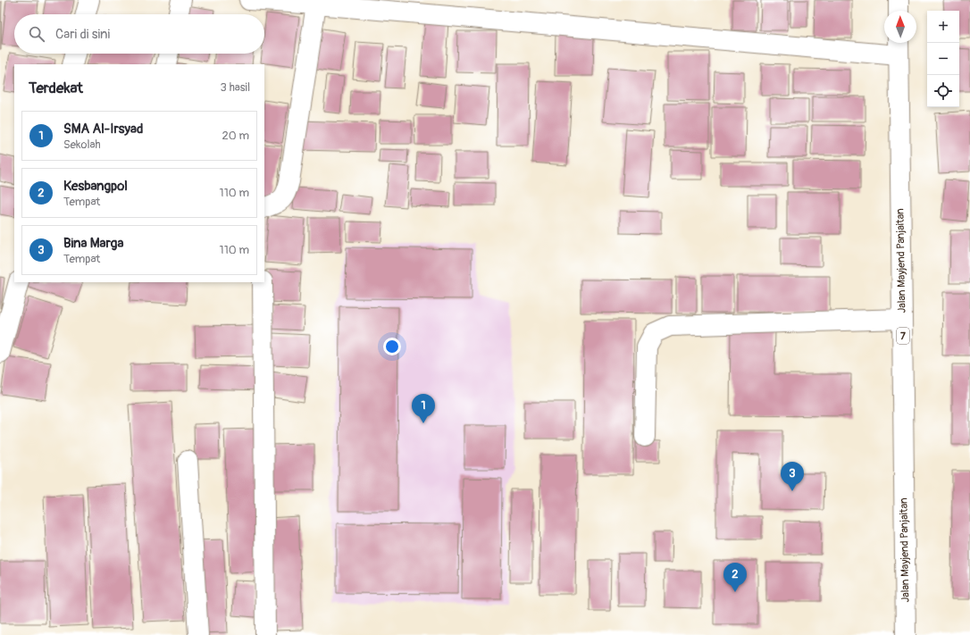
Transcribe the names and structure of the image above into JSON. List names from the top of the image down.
{
  "streets": {
    "main road": ["Jalan Mayjend Panjaitan", "7"]
  },
  "north": "top",
  "page": {
    "map_buttons": ["+", "−"],
    "search": "Cari di sini",
    "heading": ["Terdekat", "3 hasil"],
    "list": [
      {
        "mark": "1",
        "name": "SMA Al-Irsyad",
        "note": "Sekolah",
        "value": "20 m"
      },
      {
        "mark": "2",
        "name": "Kesbangpol",
        "note": "Tempat",
        "value": "110 m"
      },
      {
        "mark": "3",
        "name": "Bina Marga",
        "note": "Tempat",
        "value": "110 m"
      }
    ],
    "pins": ["1", "3", "2"]
  }
}
